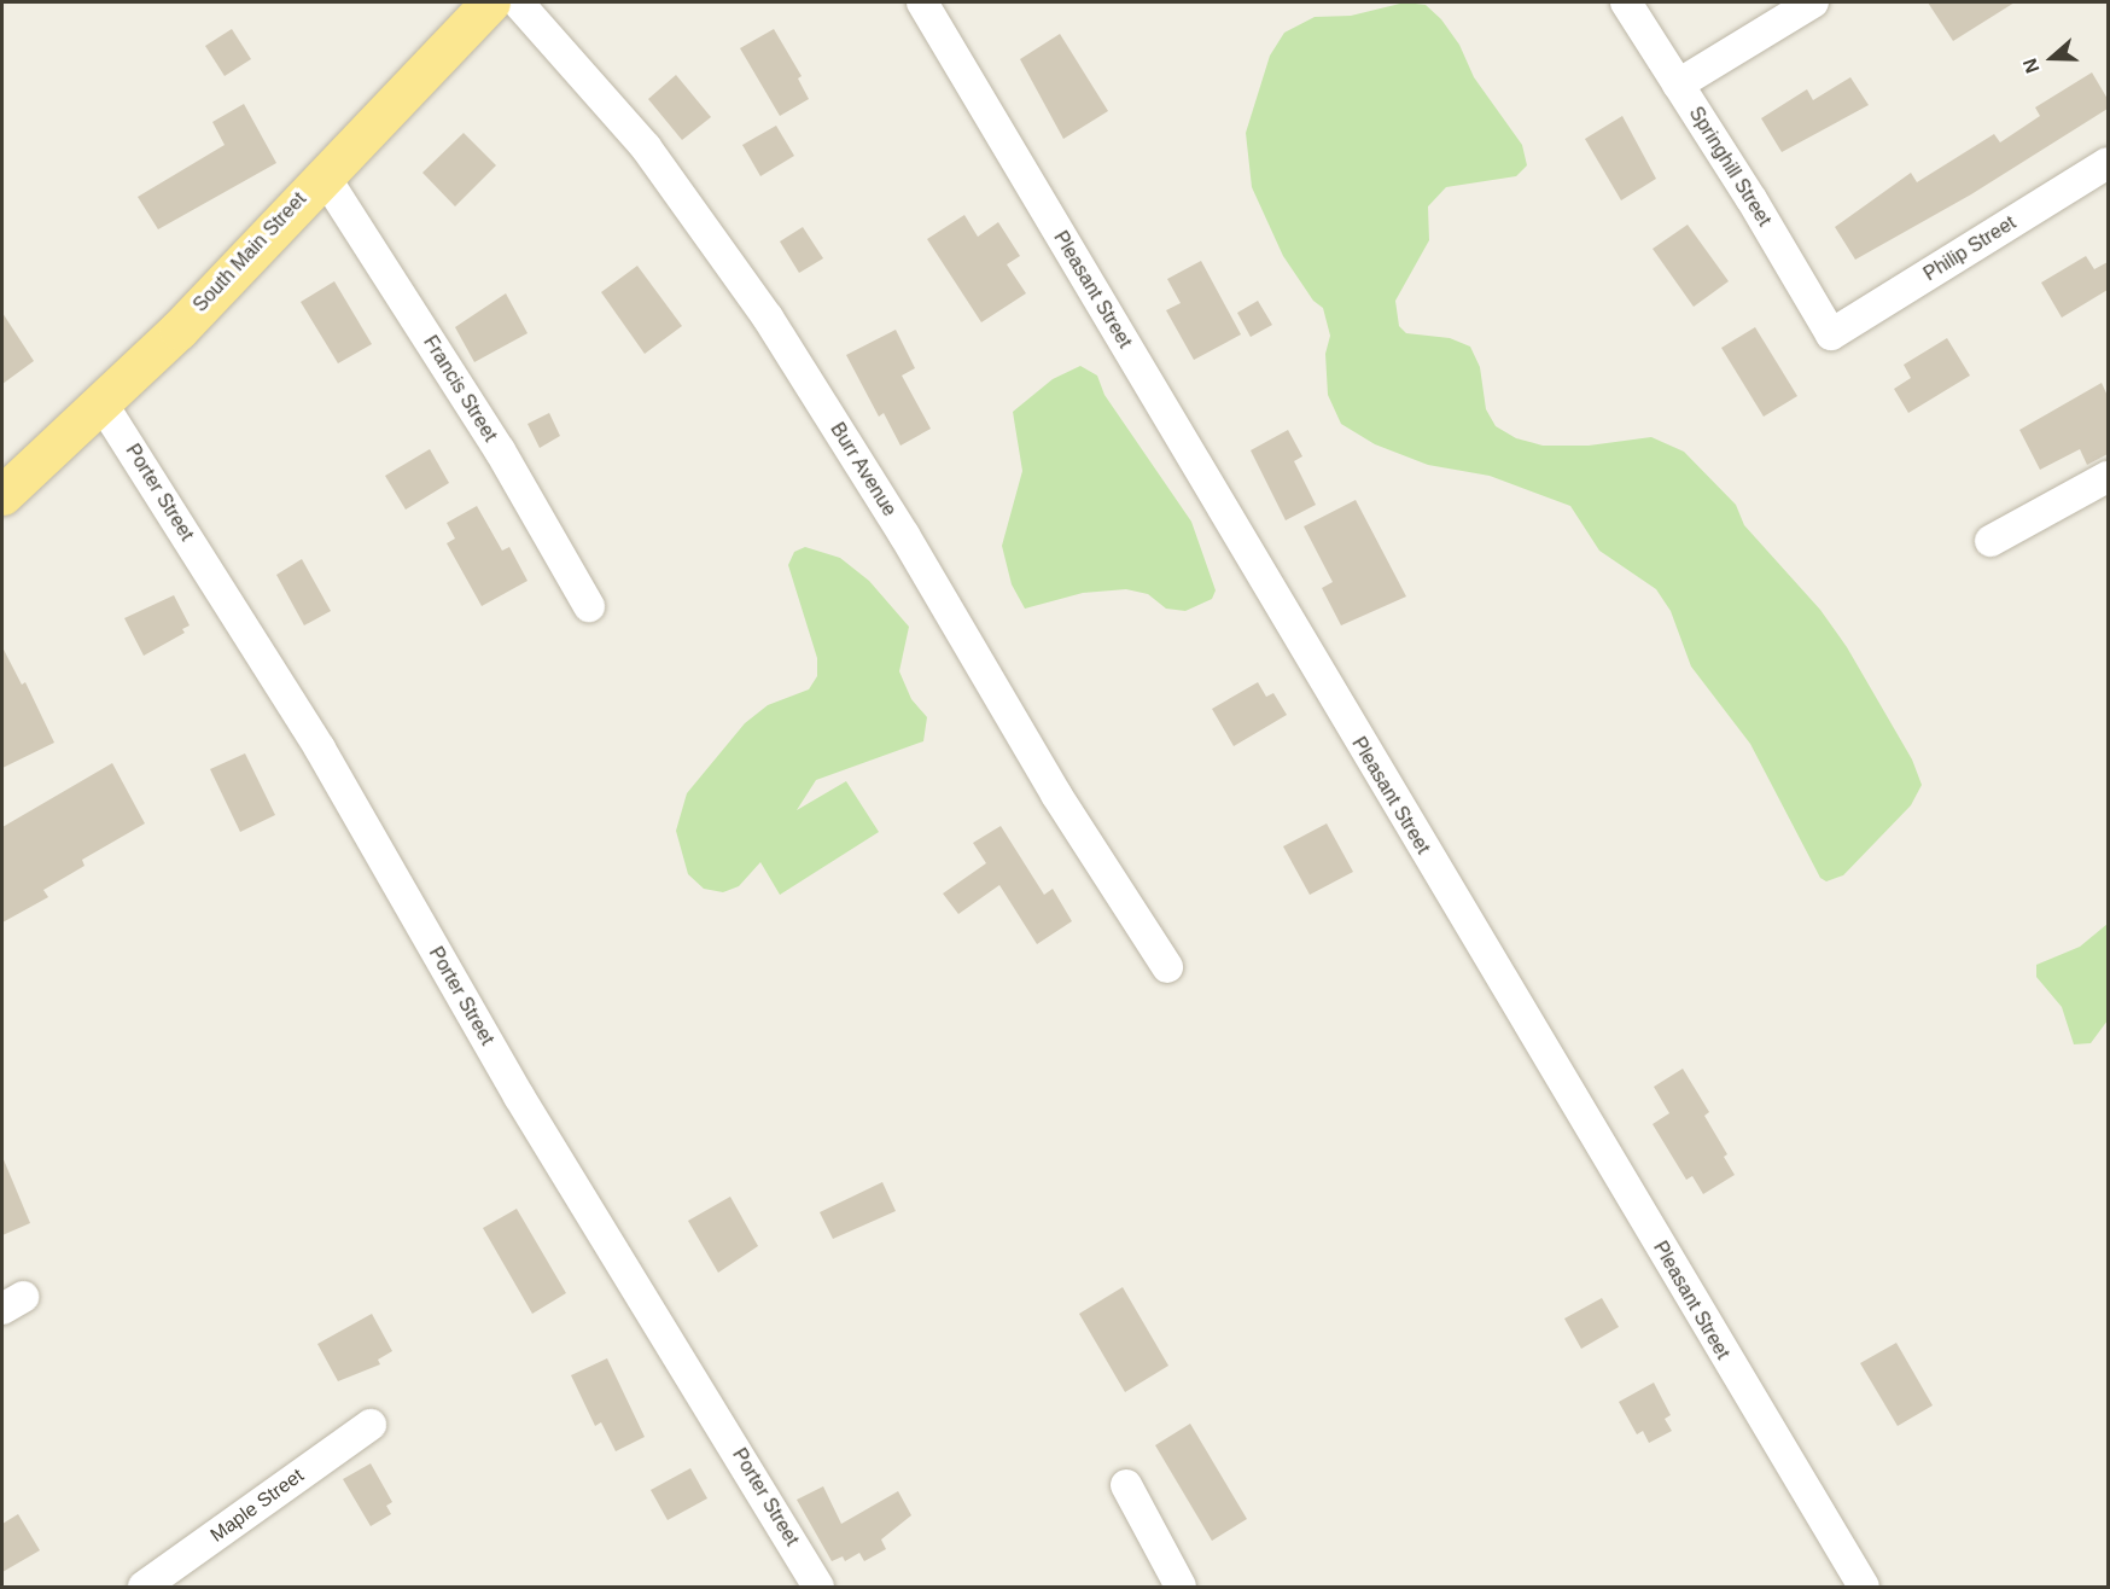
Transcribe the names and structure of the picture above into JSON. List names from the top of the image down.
{
  "streets": {
    "main road": ["South Main Street"],
    "street": [
      "Springhill Street",
      "Philip Street",
      "Pleasant Street",
      "Francis Street",
      "Burr Avenue",
      "Porter Street",
      "Maple Street"
    ]
  },
  "crossings": [
    ["Springhill Street", "Philip Street"],
    ["South Main Street", "Francis Street"],
    ["South Main Street", "Porter Street"]
  ],
  "north": "left"
}
